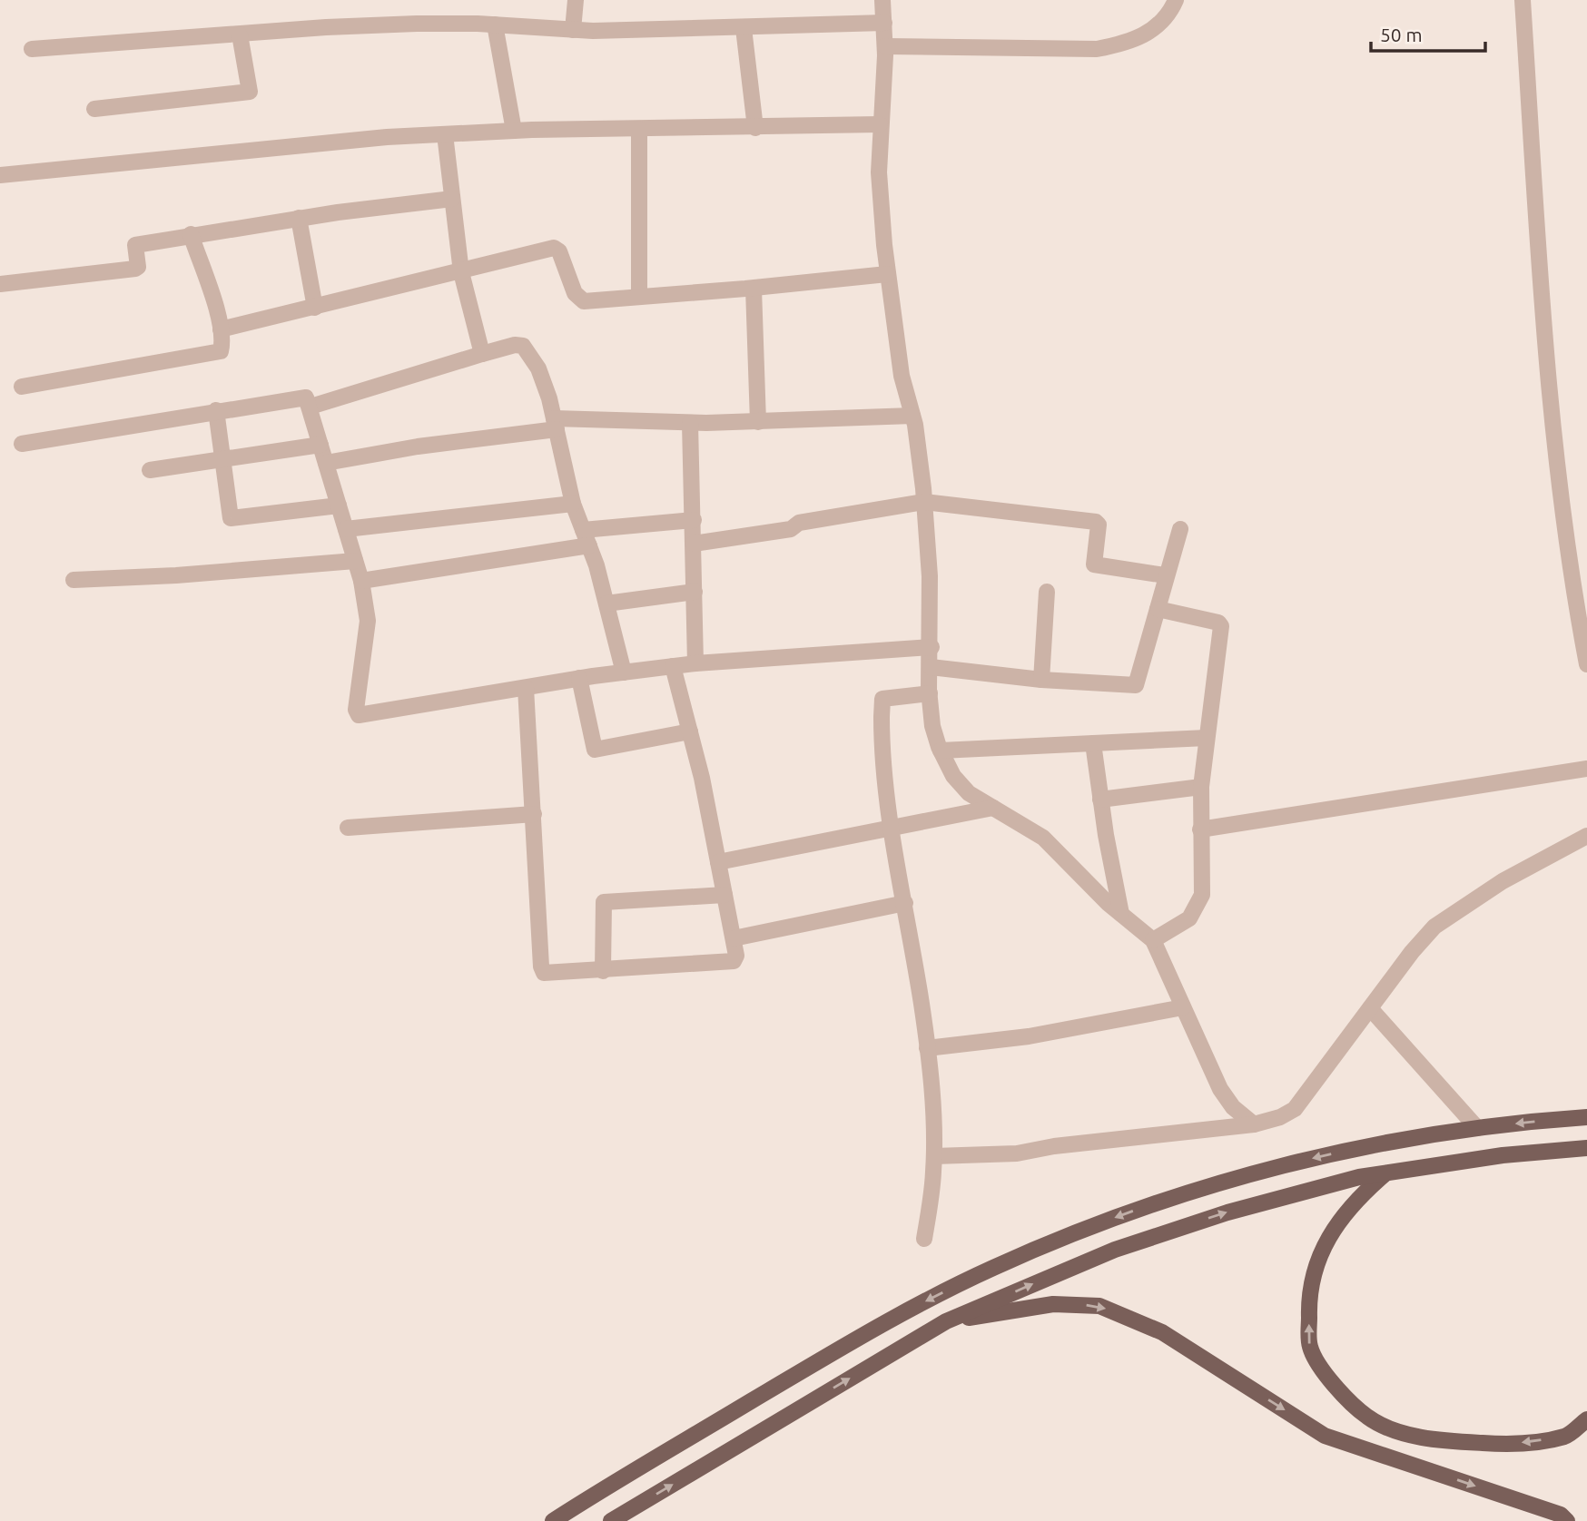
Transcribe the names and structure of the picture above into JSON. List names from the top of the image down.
{
  "scale_bar": "50 m"
}
